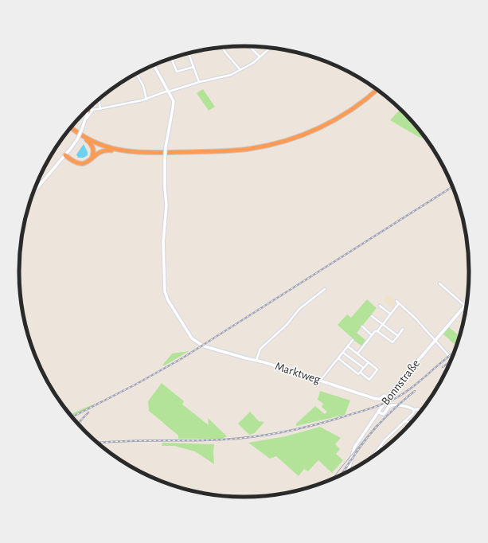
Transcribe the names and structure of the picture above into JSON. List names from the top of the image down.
{
  "streets": {
    "street": ["Marktweg", "Bonnstraße"]
  },
  "crossings": [
    ["Marktweg", "Bonnstraße"]
  ]
}
